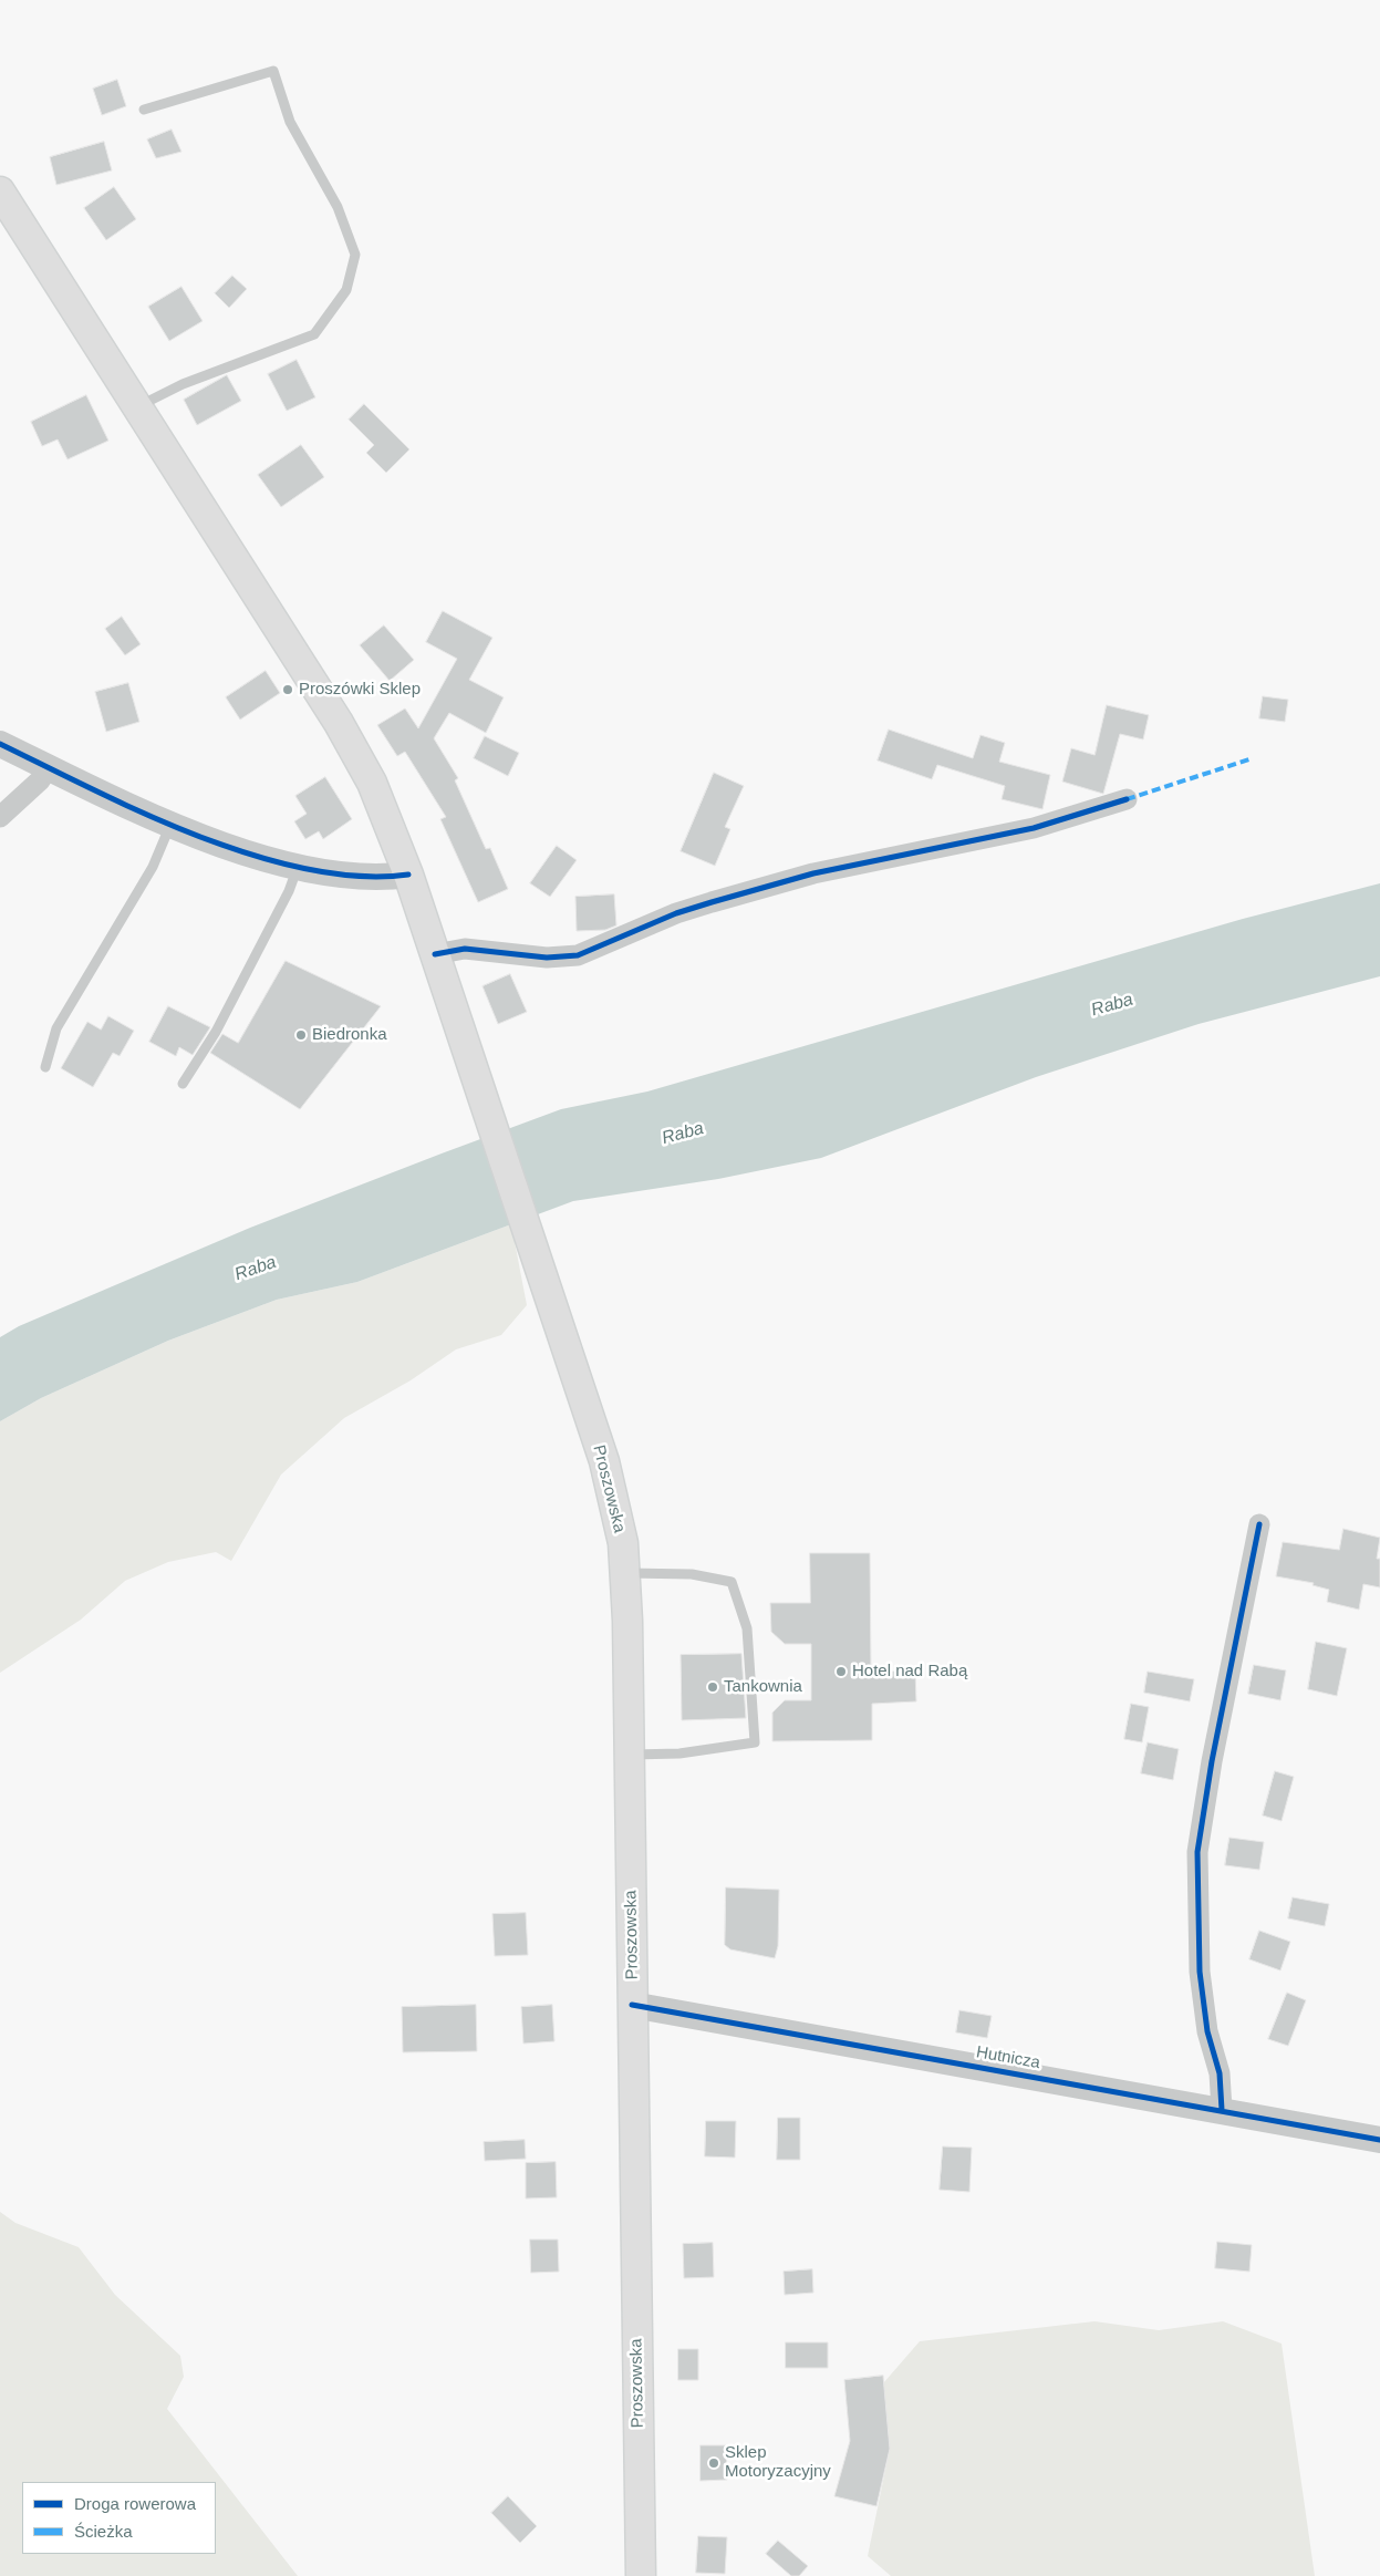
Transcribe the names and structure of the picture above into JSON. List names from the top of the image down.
{
  "streets": {
    "main road": ["Proszowska"],
    "street": ["Hutnicza"]
  },
  "crossings": [
    ["Proszowska", "Hutnicza"]
  ],
  "water": ["Raba"],
  "places": [
    "Proszówki Sklep",
    "Biedronka",
    "Hotel nad Rabą",
    "Tankownia",
    "Sklep Motoryzacyjny"
  ],
  "legend": ["Droga rowerowa", "Ścieżka"]
}
